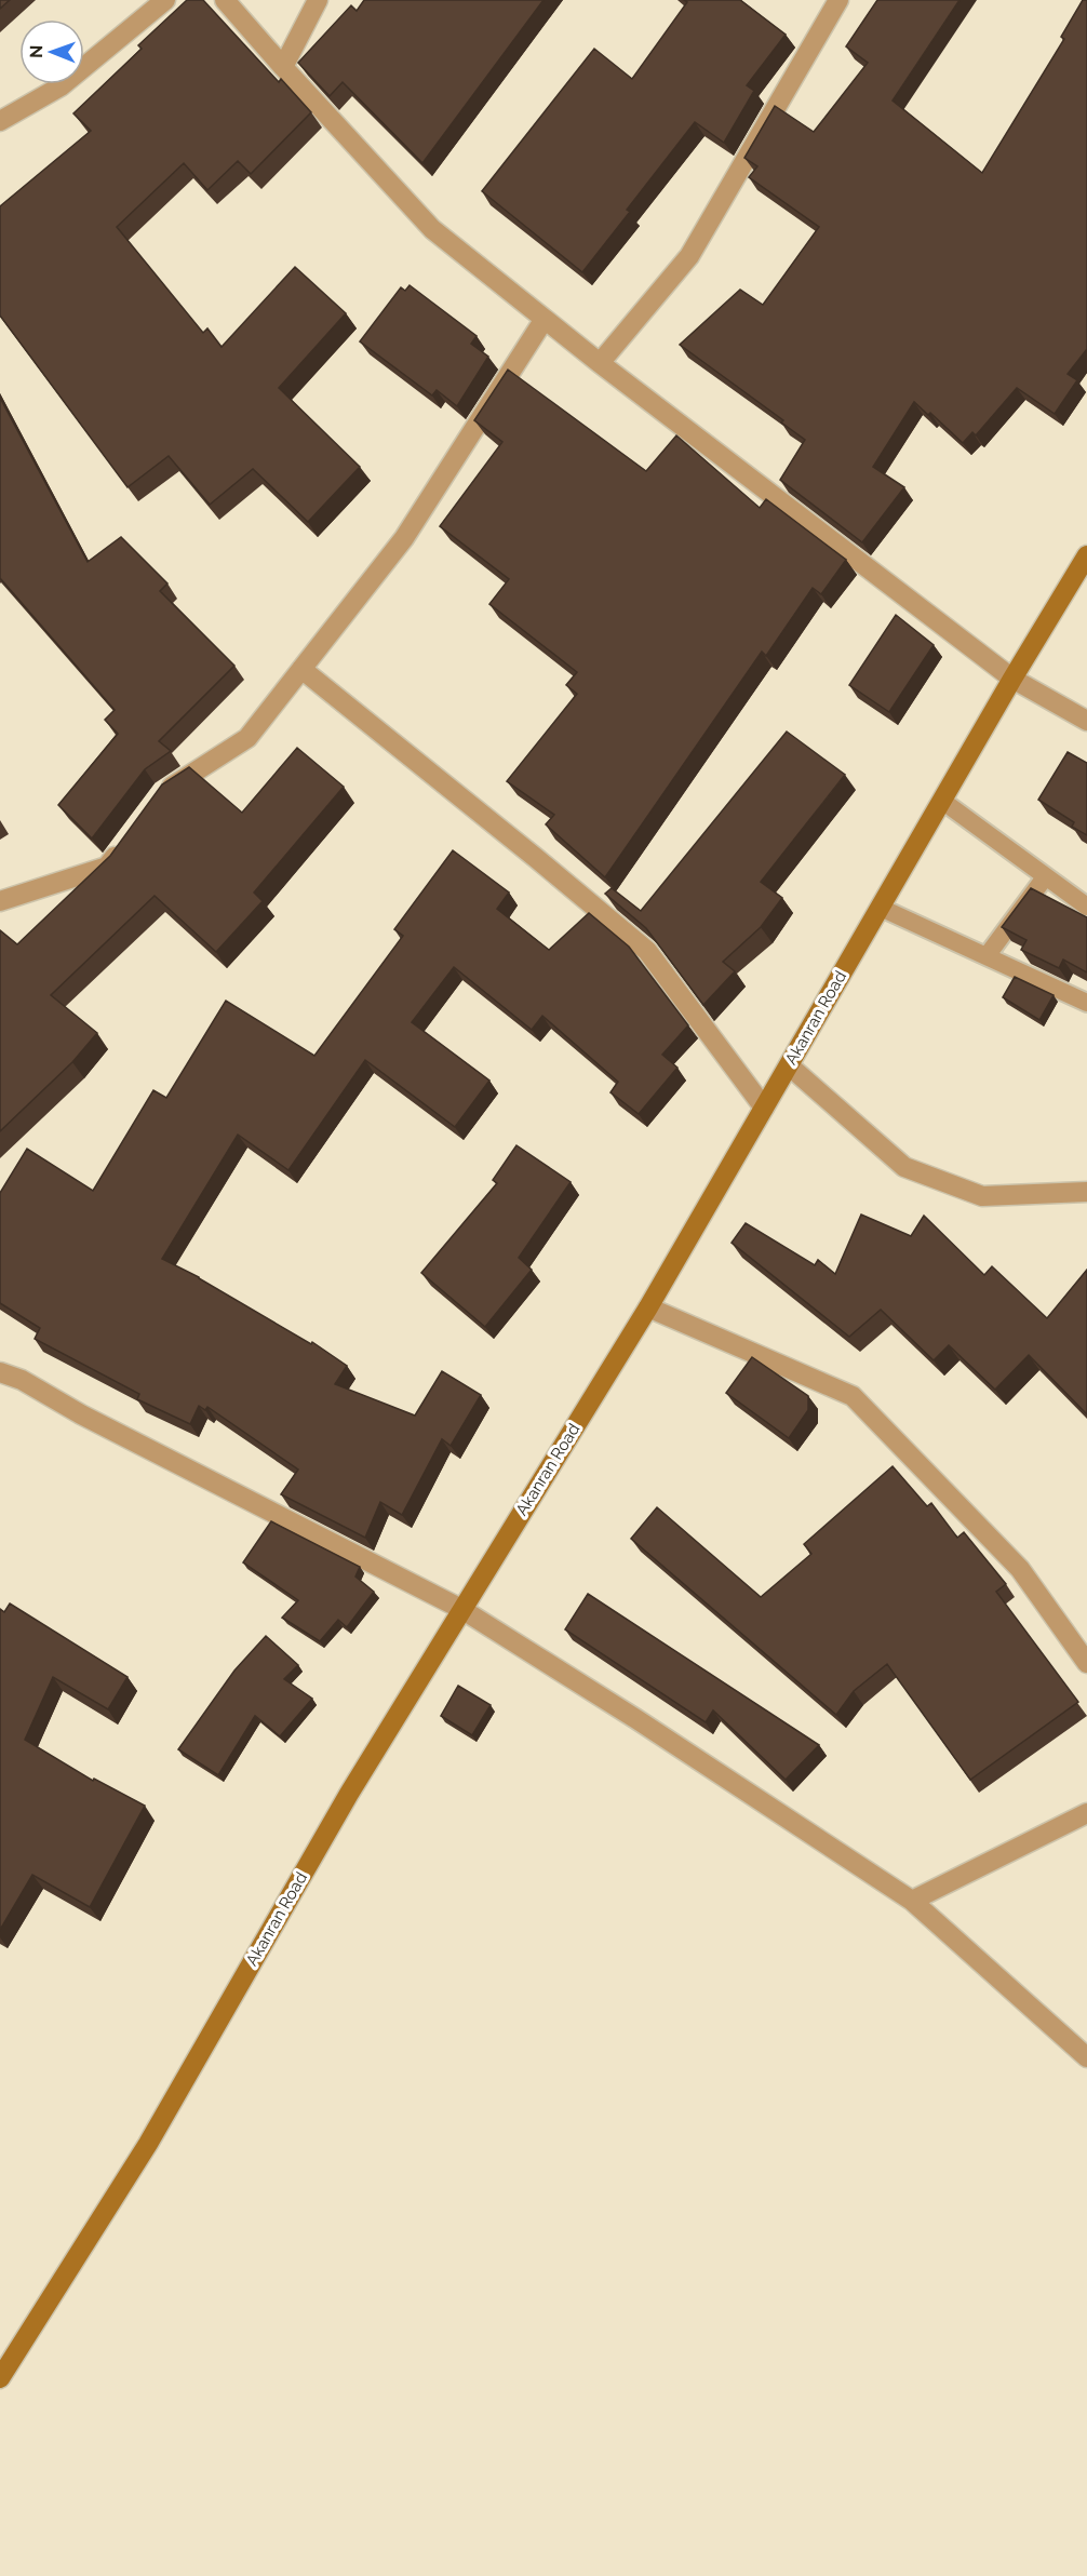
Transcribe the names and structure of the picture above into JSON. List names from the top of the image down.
{
  "streets": {
    "main road": ["Akanran Road"]
  },
  "north": "left"
}
